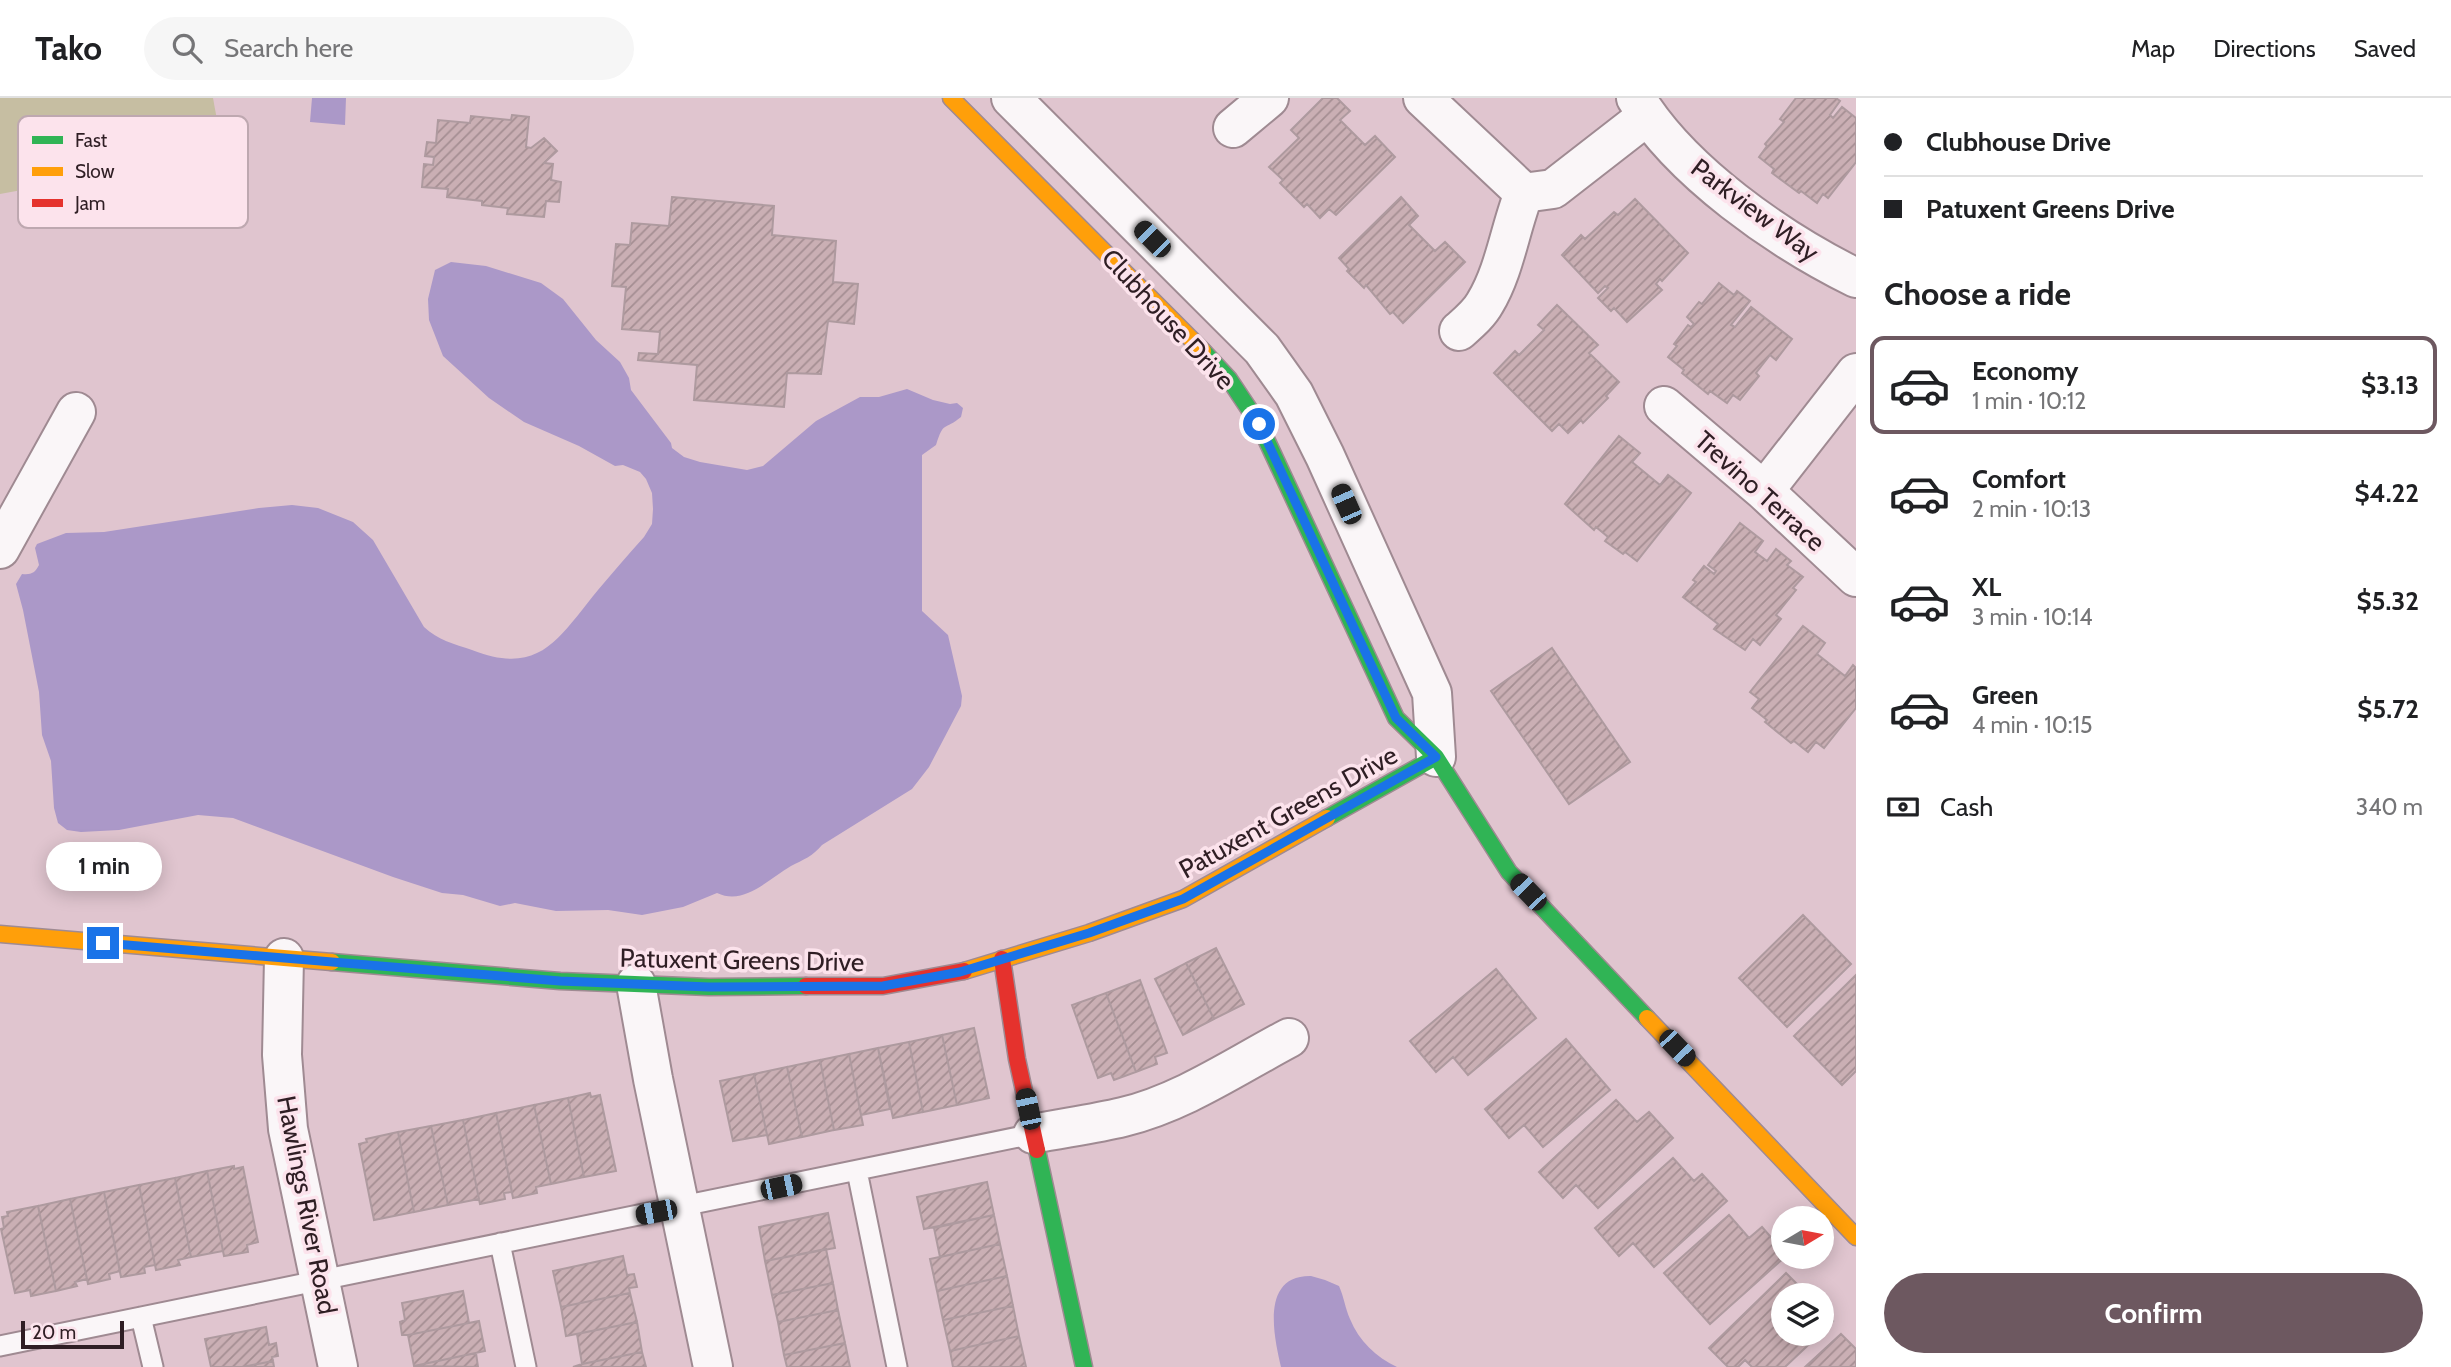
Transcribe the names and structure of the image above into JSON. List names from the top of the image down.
{
  "streets": {
    "street": [
      "Parkview Way",
      "Clubhouse Drive",
      "Trevino Terrace",
      "Patuxent Greens Drive",
      "Hawlings River Road"
    ]
  },
  "crossings": [
    ["Clubhouse Drive", "Patuxent Greens Drive"],
    ["Patuxent Greens Drive", "Hawlings River Road"]
  ],
  "legend": ["Fast", "Slow", "Jam"],
  "scale_bar": "20 m",
  "north": "right",
  "page": {
    "header": "Tako",
    "search": "Search here",
    "nav": ["Map", "Directions", "Saved"],
    "banner": ["Clubhouse Drive", "Patuxent Greens Drive"],
    "heading": "Choose a ride",
    "list": [
      {
        "name": "Economy",
        "note": "1 min · 10:12",
        "value": "$3.13"
      },
      {
        "name": "Comfort",
        "note": "2 min · 10:13",
        "value": "$4.22"
      },
      {
        "name": "XL",
        "note": "3 min · 10:14",
        "value": "$5.32"
      },
      {
        "name": "Green",
        "note": "4 min · 10:15",
        "value": "$5.72"
      }
    ],
    "pay": ["Cash", "340 m"],
    "bubble": "1 min",
    "buttons": "Confirm",
    "scale": "20 m"
  }
}
